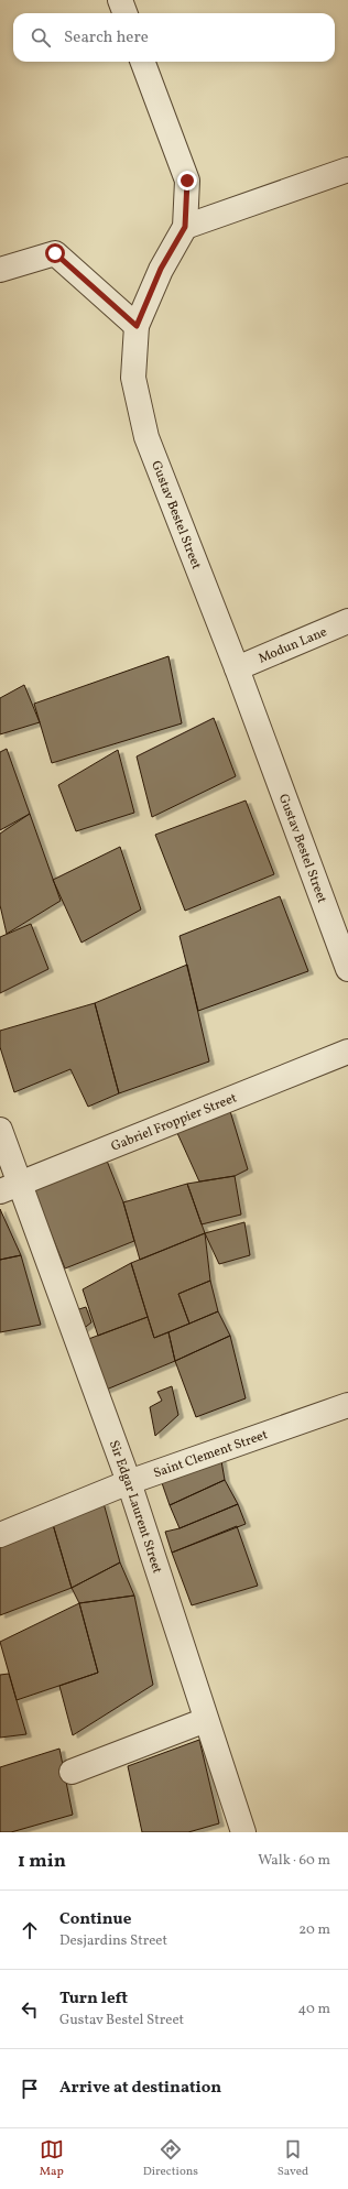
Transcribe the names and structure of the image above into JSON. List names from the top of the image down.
{
  "streets": {
    "street": [
      "Gustav Bestel Street",
      "Modun Lane",
      "Gabriel Froppier Street",
      "Saint Clement Street",
      "Sir Edgar Laurent Street"
    ]
  },
  "crossings": [
    ["Gustav Bestel Street", "Modun Lane"],
    ["Gabriel Froppier Street", "Sir Edgar Laurent Street"],
    ["Saint Clement Street", "Sir Edgar Laurent Street"]
  ],
  "page": {
    "search": "Search here",
    "heading": ["1 min", "Walk · 60 m"],
    "list": [
      ["Continue", "Desjardins Street", "20 m"],
      ["Turn left", "Gustav Bestel Street", "40 m"],
      "Arrive at destination"
    ],
    "nav": ["Map", "Directions", "Saved"]
  }
}
